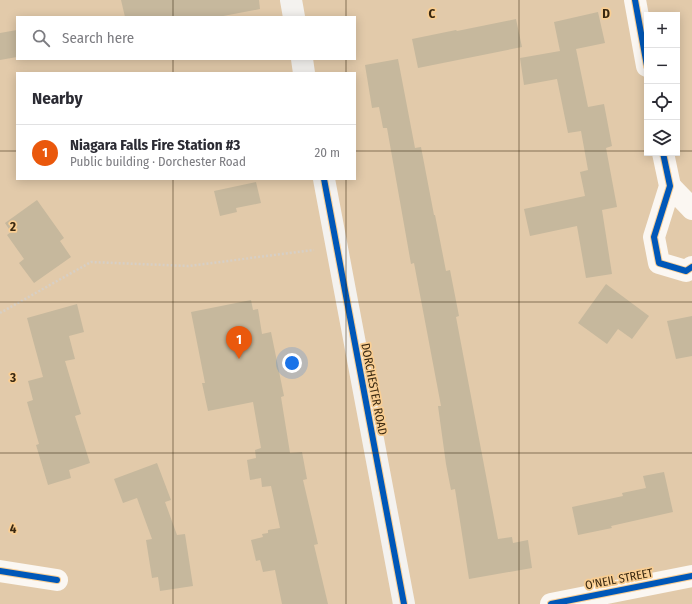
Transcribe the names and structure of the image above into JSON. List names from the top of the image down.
{
  "streets": {
    "main road": ["DORCHESTER ROAD"],
    "street": ["O'NEIL STREET"]
  },
  "page": {
    "map_buttons": ["+", "−"],
    "search": "Search here",
    "heading": "Nearby",
    "list": [
      {
        "mark": "1",
        "name": "Niagara Falls Fire Station #3",
        "note": "Public building · Dorchester Road",
        "value": "20 m"
      }
    ],
    "pins": "1"
  },
  "grid": {
    "columns": ["C", "D"],
    "rows": ["2", "3", "4"]
  }
}
